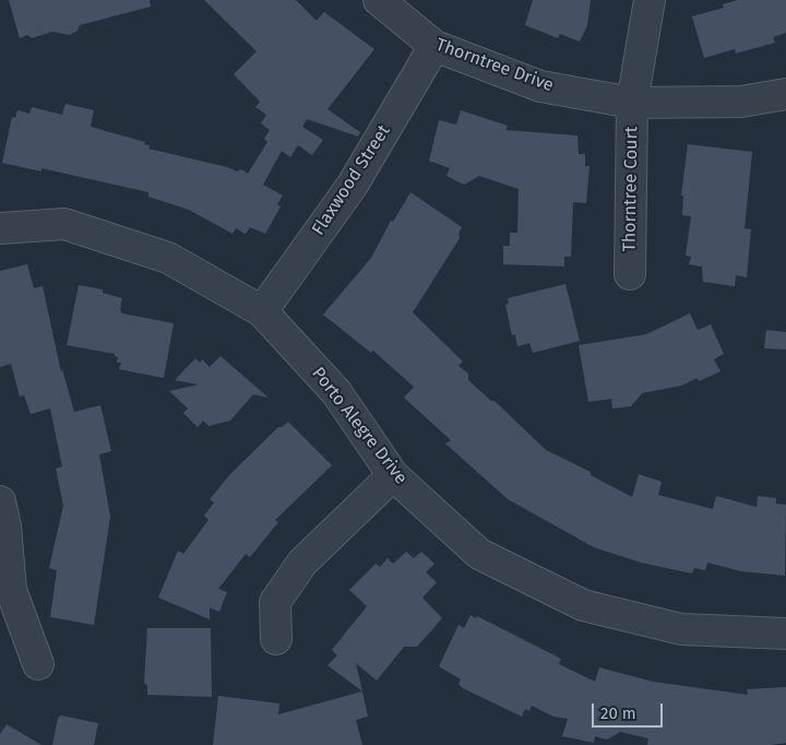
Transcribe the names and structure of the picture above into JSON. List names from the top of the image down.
{
  "streets": {
    "street": [
      "Thorntree Drive",
      "Flaxwood Street",
      "Thorntree Court",
      "Porto Alegre Drive"
    ]
  },
  "crossings": [
    ["Thorntree Drive", "Flaxwood Street"],
    ["Thorntree Drive", "Thorntree Court"],
    ["Flaxwood Street", "Porto Alegre Drive"]
  ],
  "scale_bar": "20 m"
}
